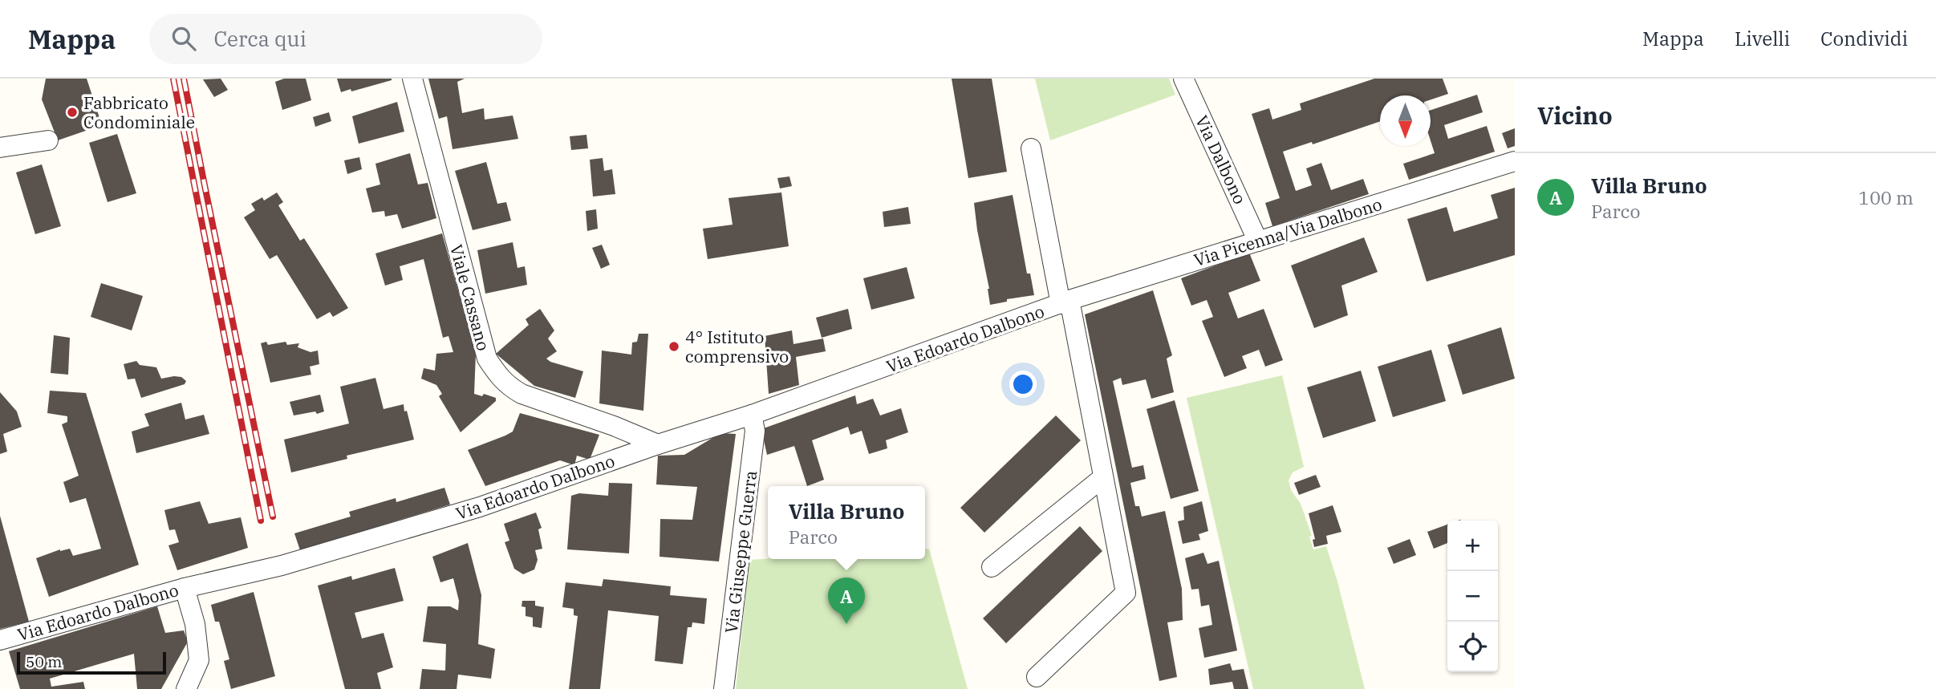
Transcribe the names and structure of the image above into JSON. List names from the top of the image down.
{
  "streets": {
    "street": [
      "Via Dalbono",
      "Via Picenna/Via Dalbono",
      "Viale Cassano",
      "Via Edoardo Dalbono",
      "Via Giuseppe Guerra"
    ]
  },
  "crossings": [
    ["Via Dalbono", "Via Picenna/Via Dalbono"],
    ["Via Picenna/Via Dalbono", "Via Edoardo Dalbono"],
    ["Viale Cassano", "Via Edoardo Dalbono"],
    ["Via Edoardo Dalbono", "Via Giuseppe Guerra"]
  ],
  "places": ["Fabbricato Condominiale", "4° Istituto comprensivo"],
  "scale_bar": "50 m",
  "north": "bottom",
  "page": {
    "header": "Mappa",
    "search": "Cerca qui",
    "nav": ["Mappa", "Livelli", "Condividi"],
    "heading": "Vicino",
    "list": [
      {
        "mark": "A",
        "name": "Villa Bruno",
        "note": "Parco",
        "value": "100 m"
      }
    ],
    "popup": ["Villa Bruno", "Parco"],
    "map_buttons": ["+", "−"],
    "pins": "A",
    "scale": "50 m"
  }
}
